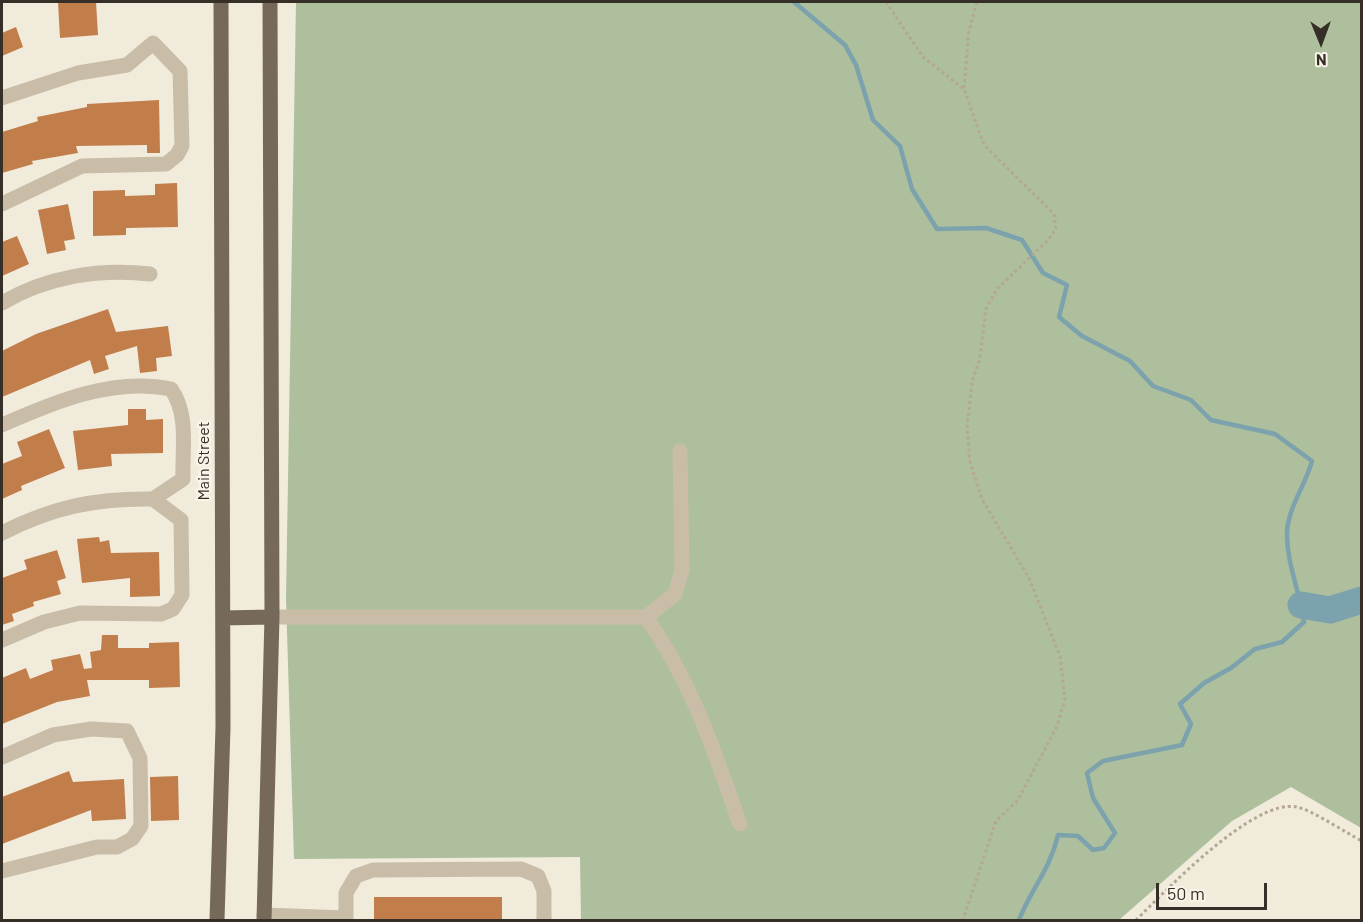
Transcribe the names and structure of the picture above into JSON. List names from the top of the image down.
{
  "streets": {
    "main road": ["Main Street"]
  },
  "scale_bar": "50 m",
  "north": "bottom"
}
